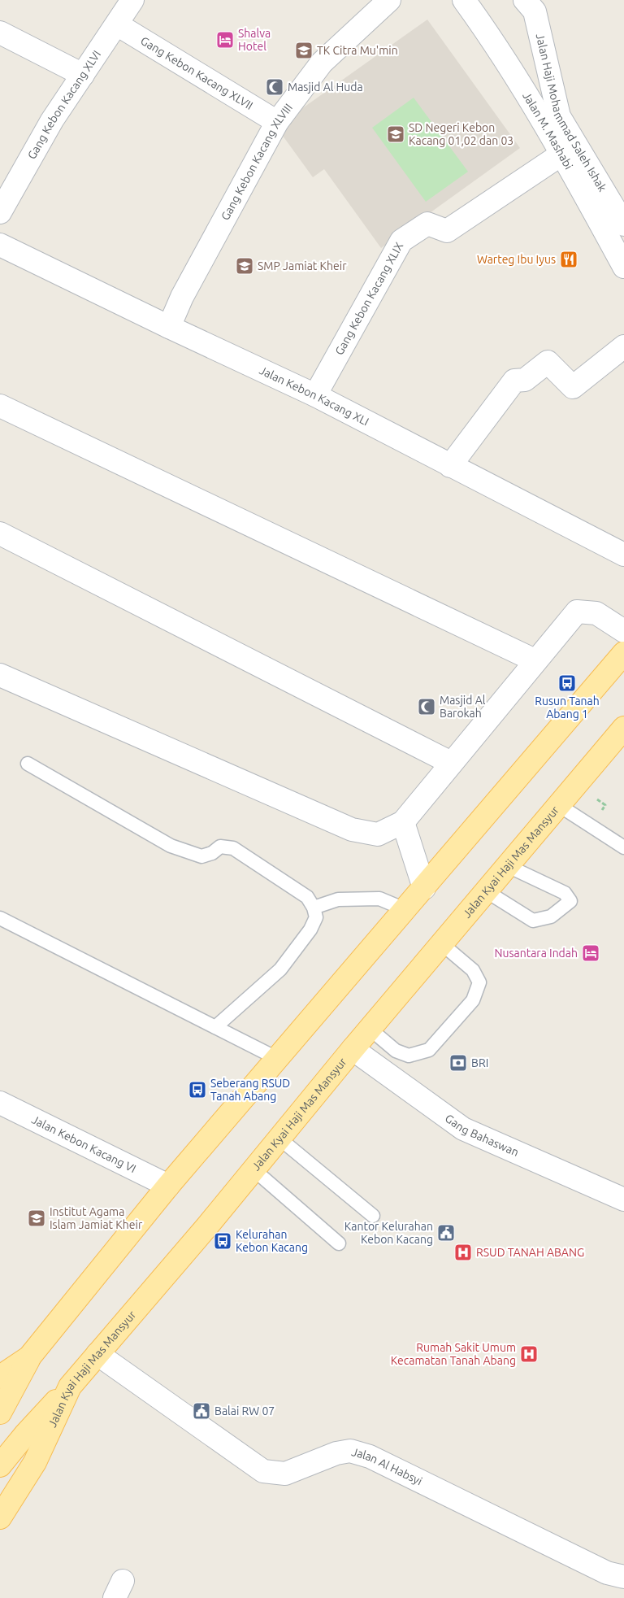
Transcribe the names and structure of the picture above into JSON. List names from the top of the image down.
{
  "streets": {
    "main road": ["Jalan Kyai Haji Mas Mansyur"],
    "street": [
      "Gang Kebon Kacang XLVII",
      "Gang Kebon Kacang XLVI",
      "Jalan Haji Mohammad Saleh Ishak",
      "Jalan M. Mashabi",
      "Gang Kebon Kacang XLVIII",
      "Gang Kebon Kacang XLIX",
      "Jalan Kebon Kacang XLI",
      "Gang Bahaswan",
      "Jalan Kebon Kacang VI",
      "Jalan Al Habsyi"
    ]
  },
  "crossings": [
    ["Gang Kebon Kacang XLVII", "Gang Kebon Kacang XLVI"],
    ["Gang Kebon Kacang XLVII", "Gang Kebon Kacang XLVIII"],
    ["Jalan M. Mashabi", "Gang Kebon Kacang XLIX"],
    ["Gang Kebon Kacang XLVIII", "Jalan Kebon Kacang XLI"],
    ["Gang Kebon Kacang XLIX", "Jalan Kebon Kacang XLI"],
    ["Jalan Kyai Haji Mas Mansyur", "Gang Bahaswan"],
    ["Jalan Kyai Haji Mas Mansyur", "Jalan Al Habsyi"]
  ],
  "places": {
    "hotel": ["Shalva Hotel", "Nusantara Indah"],
    "school or university": [
      "TK Citra Mu'min",
      "SD Negeri Kebon Kacang 01,02 dan 03",
      "SMP Jamiat Kheir",
      "Institut Agama Islam Jamiat Kheir"
    ],
    "mosque": ["Masjid Al Huda", "Masjid Al Barokah"],
    "restaurant": ["Warteg Ibu Iyus"],
    "bus stop": ["Rusun Tanah Abang 1", "Seberang RSUD Tanah Abang", "Kelurahan Kebon Kacang"],
    "bank": ["BRI"],
    "public building": ["Kantor Kelurahan Kebon Kacang", "Balai RW 07"],
    "hospital": ["RSUD TANAH ABANG", "Rumah Sakit Umum Kecamatan Tanah Abang"]
  }
}
